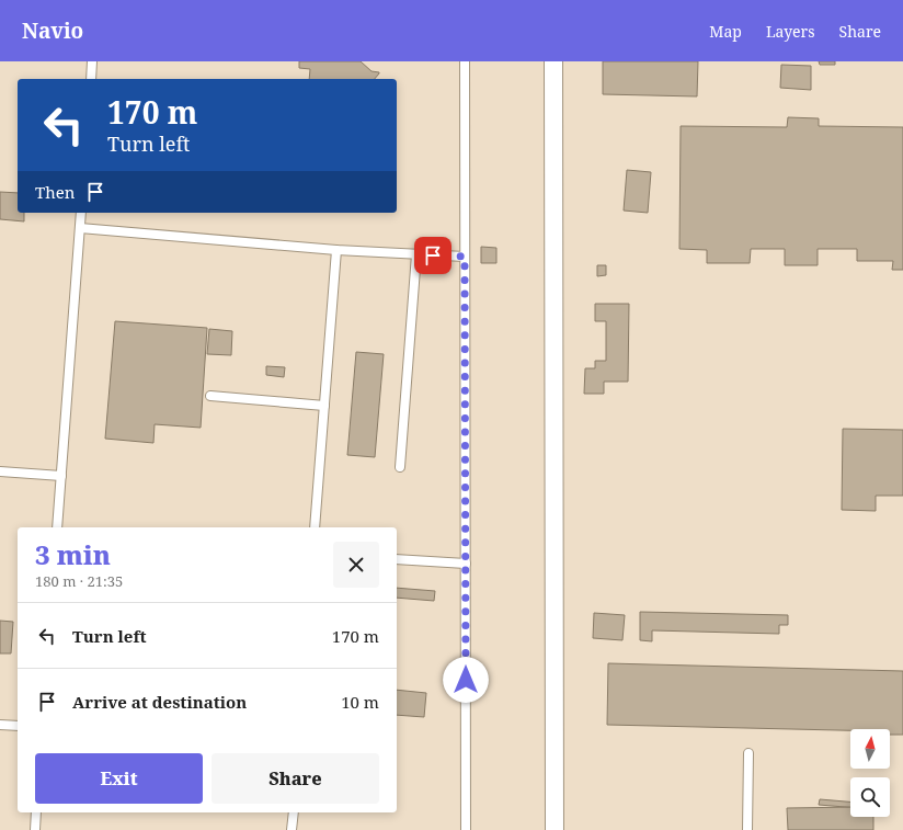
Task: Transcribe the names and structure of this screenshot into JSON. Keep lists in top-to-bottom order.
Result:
{
  "north": "top",
  "page": {
    "header": "Navio",
    "nav": ["Map", "Layers", "Share"],
    "turn": ["170 m", "Turn left"],
    "then": "Then",
    "heading": ["3 min", "180 m · 21:35"],
    "list": [
      {
        "name": "Turn left",
        "value": "170 m"
      },
      {
        "name": "Arrive at destination",
        "value": "10 m"
      }
    ],
    "buttons": ["Exit", "Share"]
  }
}
